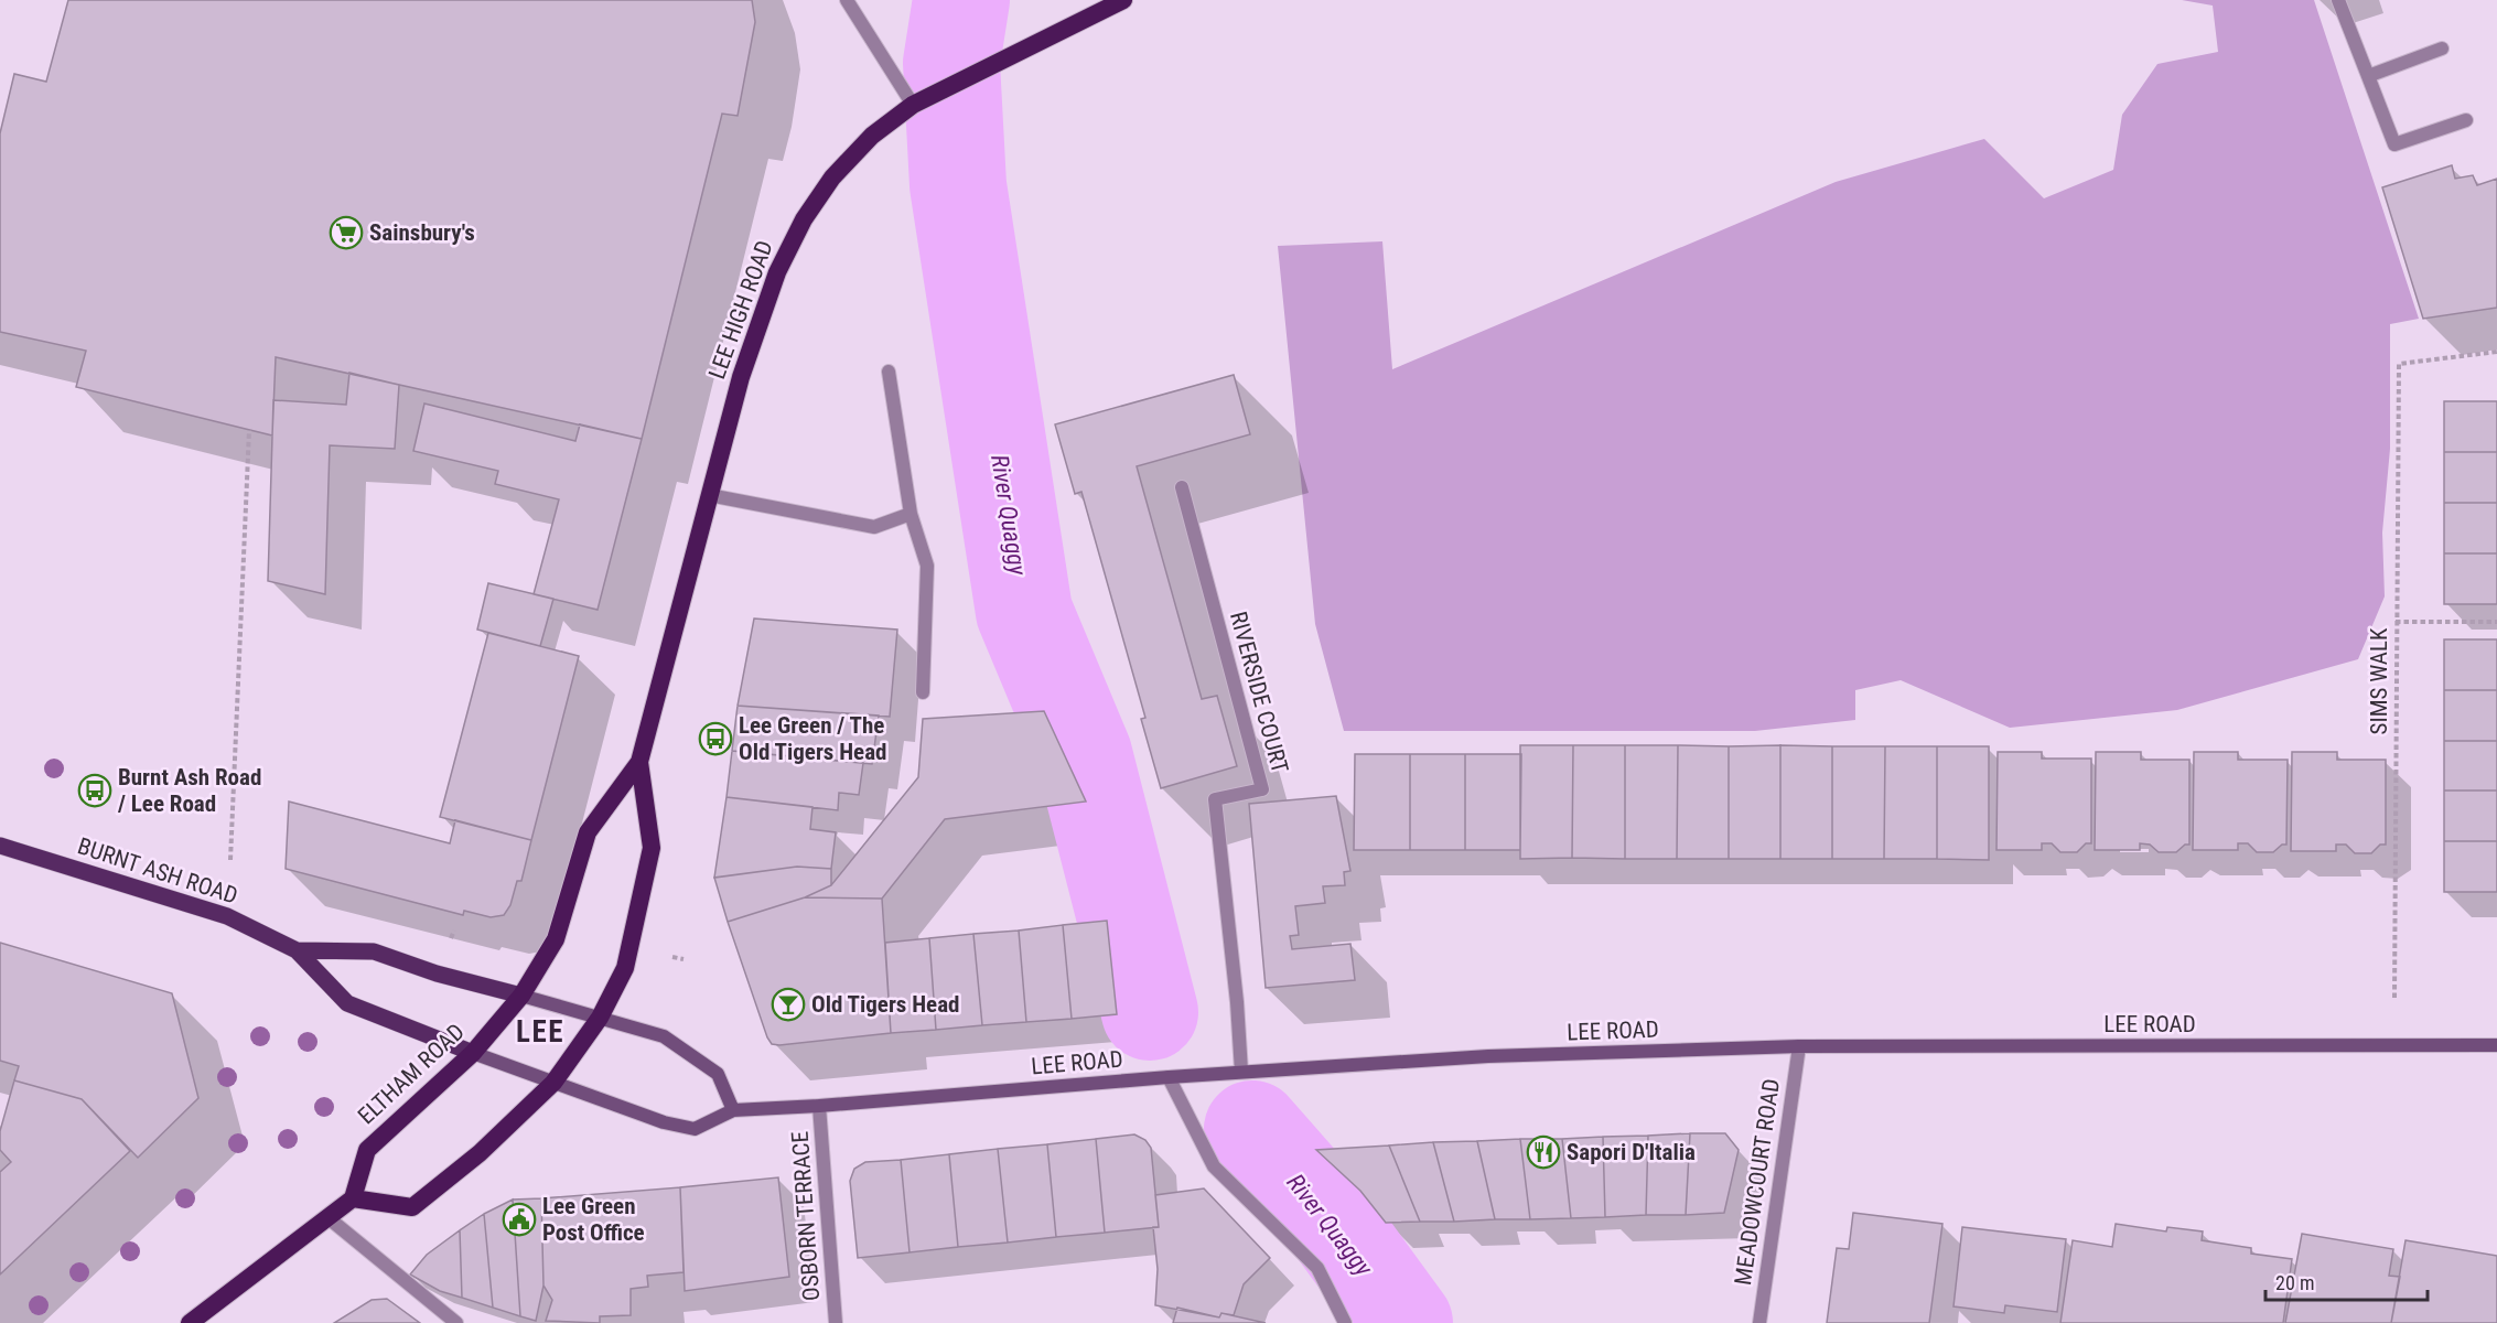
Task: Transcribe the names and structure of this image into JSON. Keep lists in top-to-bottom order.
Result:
{
  "streets": {
    "highway": ["LEE HIGH ROAD", "ELTHAM ROAD"],
    "main road": ["BURNT ASH ROAD", "LEE ROAD"],
    "street": ["RIVERSIDE COURT", "MEADOWCOURT ROAD", "OSBORN TERRACE"],
    "path": ["SIMS WALK"]
  },
  "crossings": [
    ["LEE HIGH ROAD", "BURNT ASH ROAD"],
    ["LEE HIGH ROAD", "LEE ROAD"],
    ["LEE HIGH ROAD", "ELTHAM ROAD"],
    ["RIVERSIDE COURT", "LEE ROAD"],
    ["BURNT ASH ROAD", "LEE ROAD"],
    ["BURNT ASH ROAD", "ELTHAM ROAD"],
    ["LEE ROAD", "ELTHAM ROAD"],
    ["LEE ROAD", "MEADOWCOURT ROAD"],
    ["LEE ROAD", "OSBORN TERRACE"]
  ],
  "districts": ["LEE"],
  "water": ["River Quaggy"],
  "places": {
    "supermarket": ["Sainsbury's"],
    "bus stop": ["Lee Green / The Old Tigers Head", "Burnt Ash Road / Lee Road"],
    "bar": ["Old Tigers Head"],
    "restaurant": ["Sapori D'Italia"],
    "public building": ["Lee Green Post Office"]
  },
  "scale_bar": "20 m"
}
